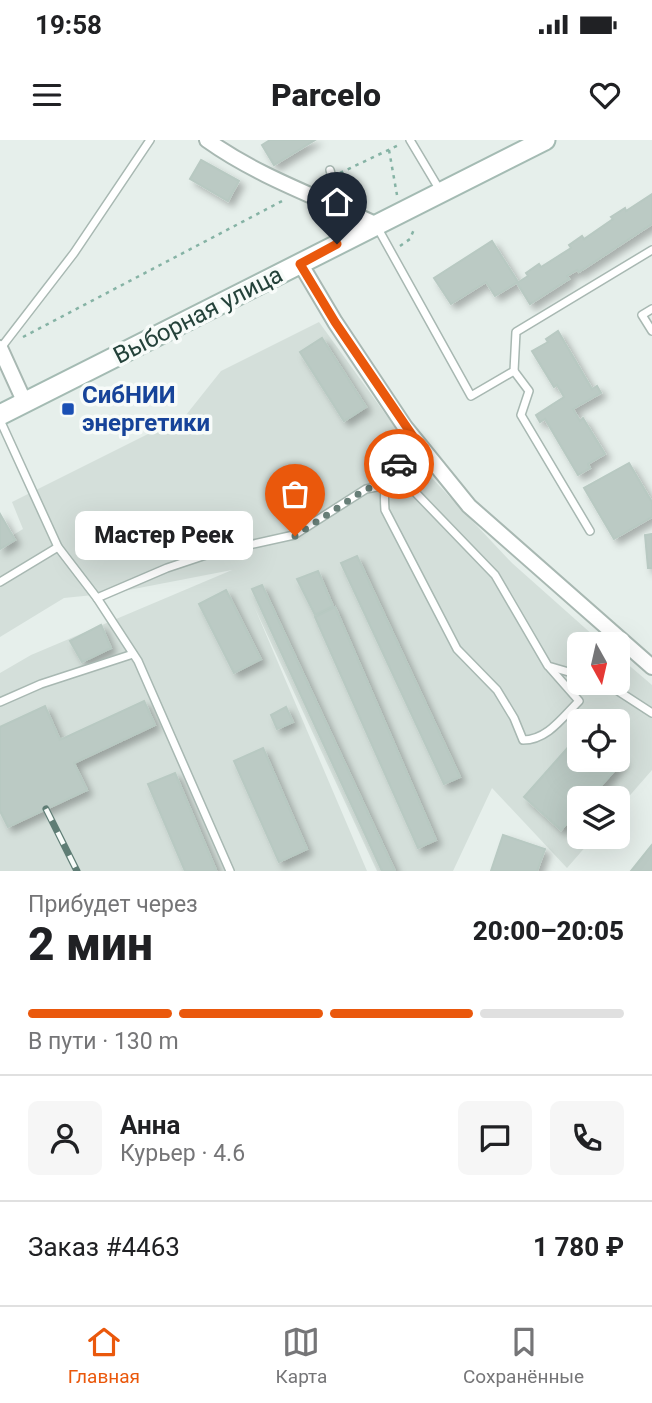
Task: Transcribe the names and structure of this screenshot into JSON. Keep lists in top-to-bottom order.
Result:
{
  "streets": {
    "main road": ["Выборная улица"]
  },
  "places": {
    "transit": ["СибНИИ энергетики"],
    "other": ["Мастер Реек"]
  },
  "north": "bottom",
  "page": {
    "status": "19:58",
    "header": "Parcelo",
    "bubble": "Мастер Реек",
    "heading": ["2 мин", "Прибудет через", "20:00–20:05"],
    "panel": [
      "Анна",
      "Курьер · 4.6",
      "Заказ #4463",
      "1 780 ₽"
    ],
    "bar": "В пути · 130 m",
    "tabs": ["Главная", "Карта", "Сохранённые"]
  }
}
